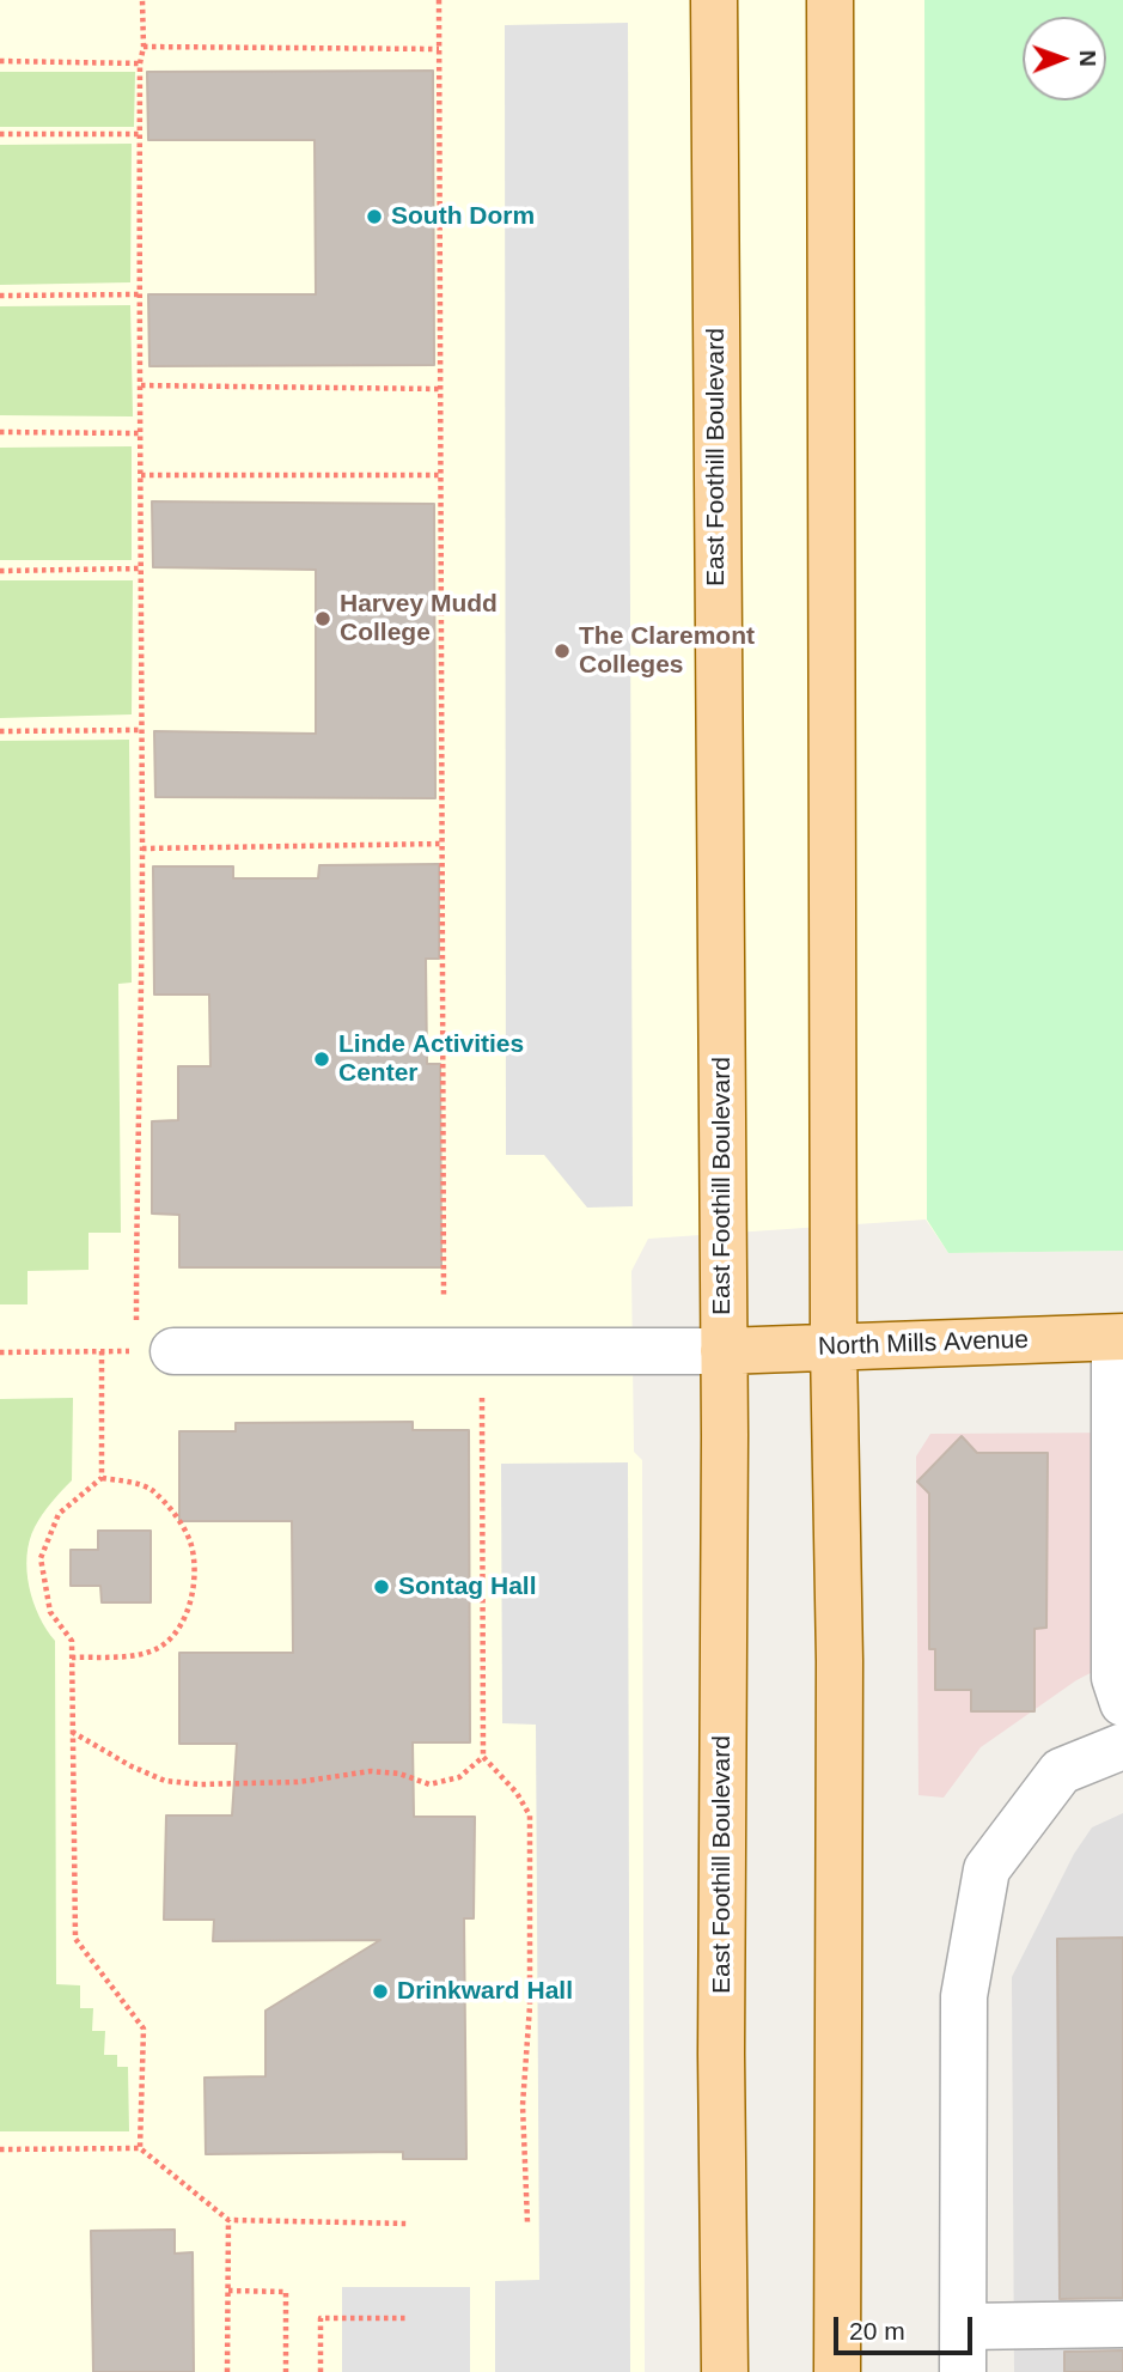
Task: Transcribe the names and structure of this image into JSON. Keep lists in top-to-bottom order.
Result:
{
  "streets": {
    "main road": ["East Foothill Boulevard", "North Mills Avenue"]
  },
  "crossings": [
    ["East Foothill Boulevard", "North Mills Avenue"]
  ],
  "places": [
    "South Dorm",
    "Harvey Mudd College",
    "The Claremont Colleges",
    "Linde Activities Center",
    "Sontag Hall",
    "Drinkward Hall"
  ],
  "scale_bar": "20 m",
  "north": "right"
}
